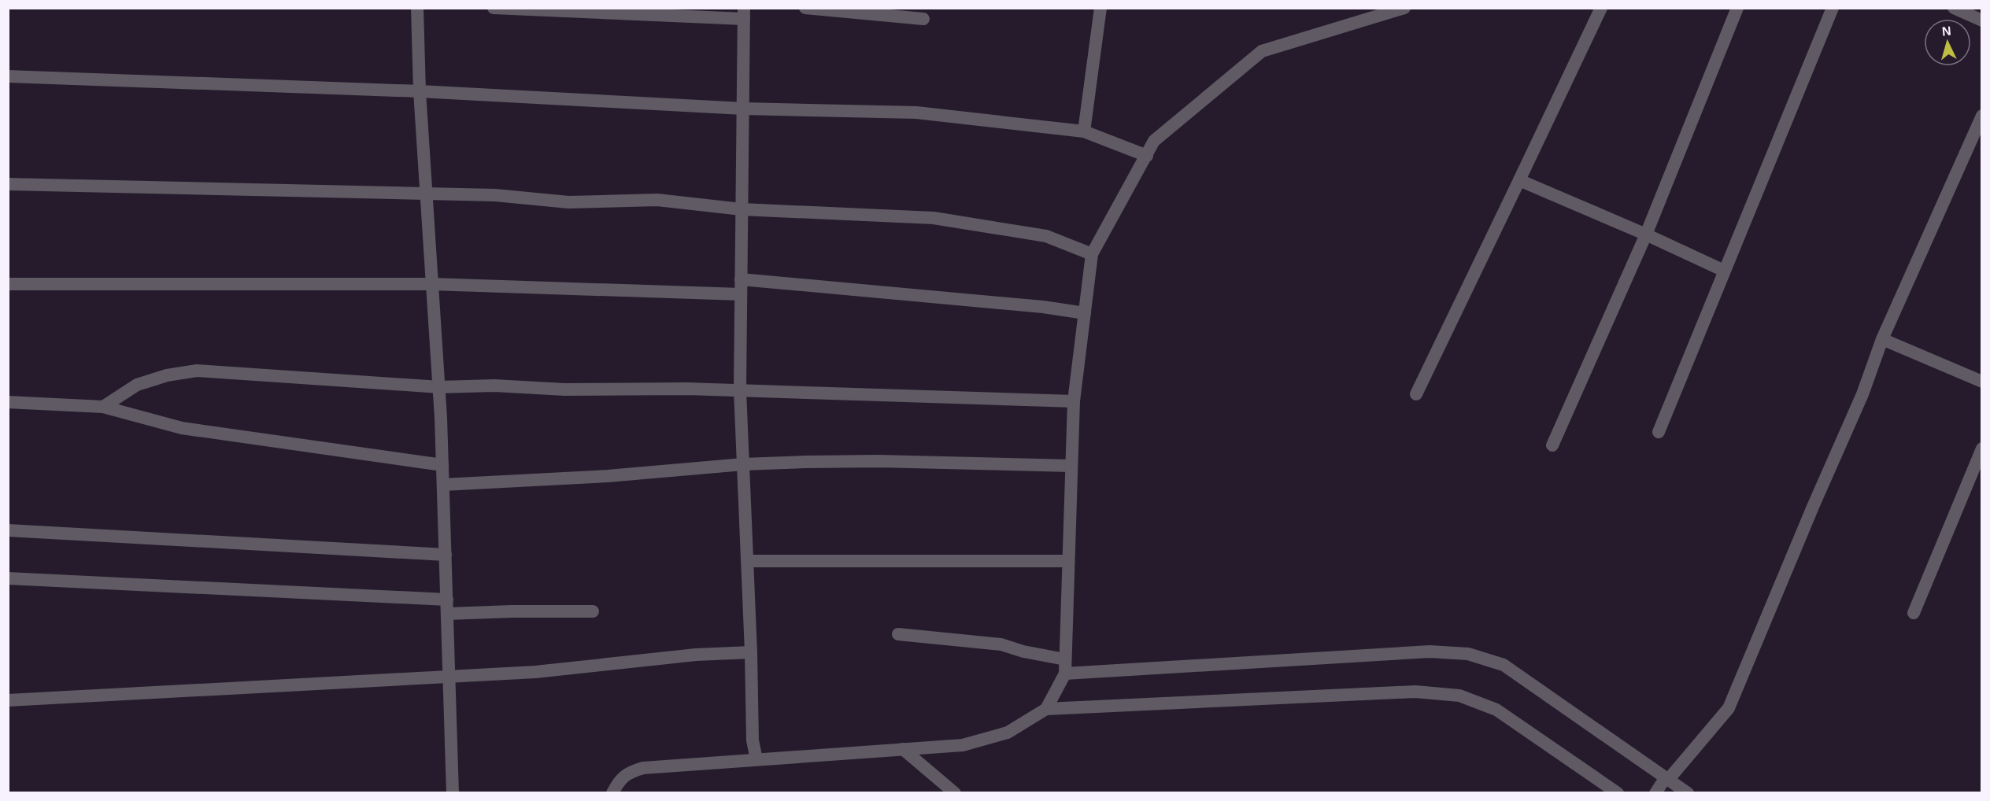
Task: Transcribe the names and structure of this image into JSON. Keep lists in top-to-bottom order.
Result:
{
  "north": "top"
}
